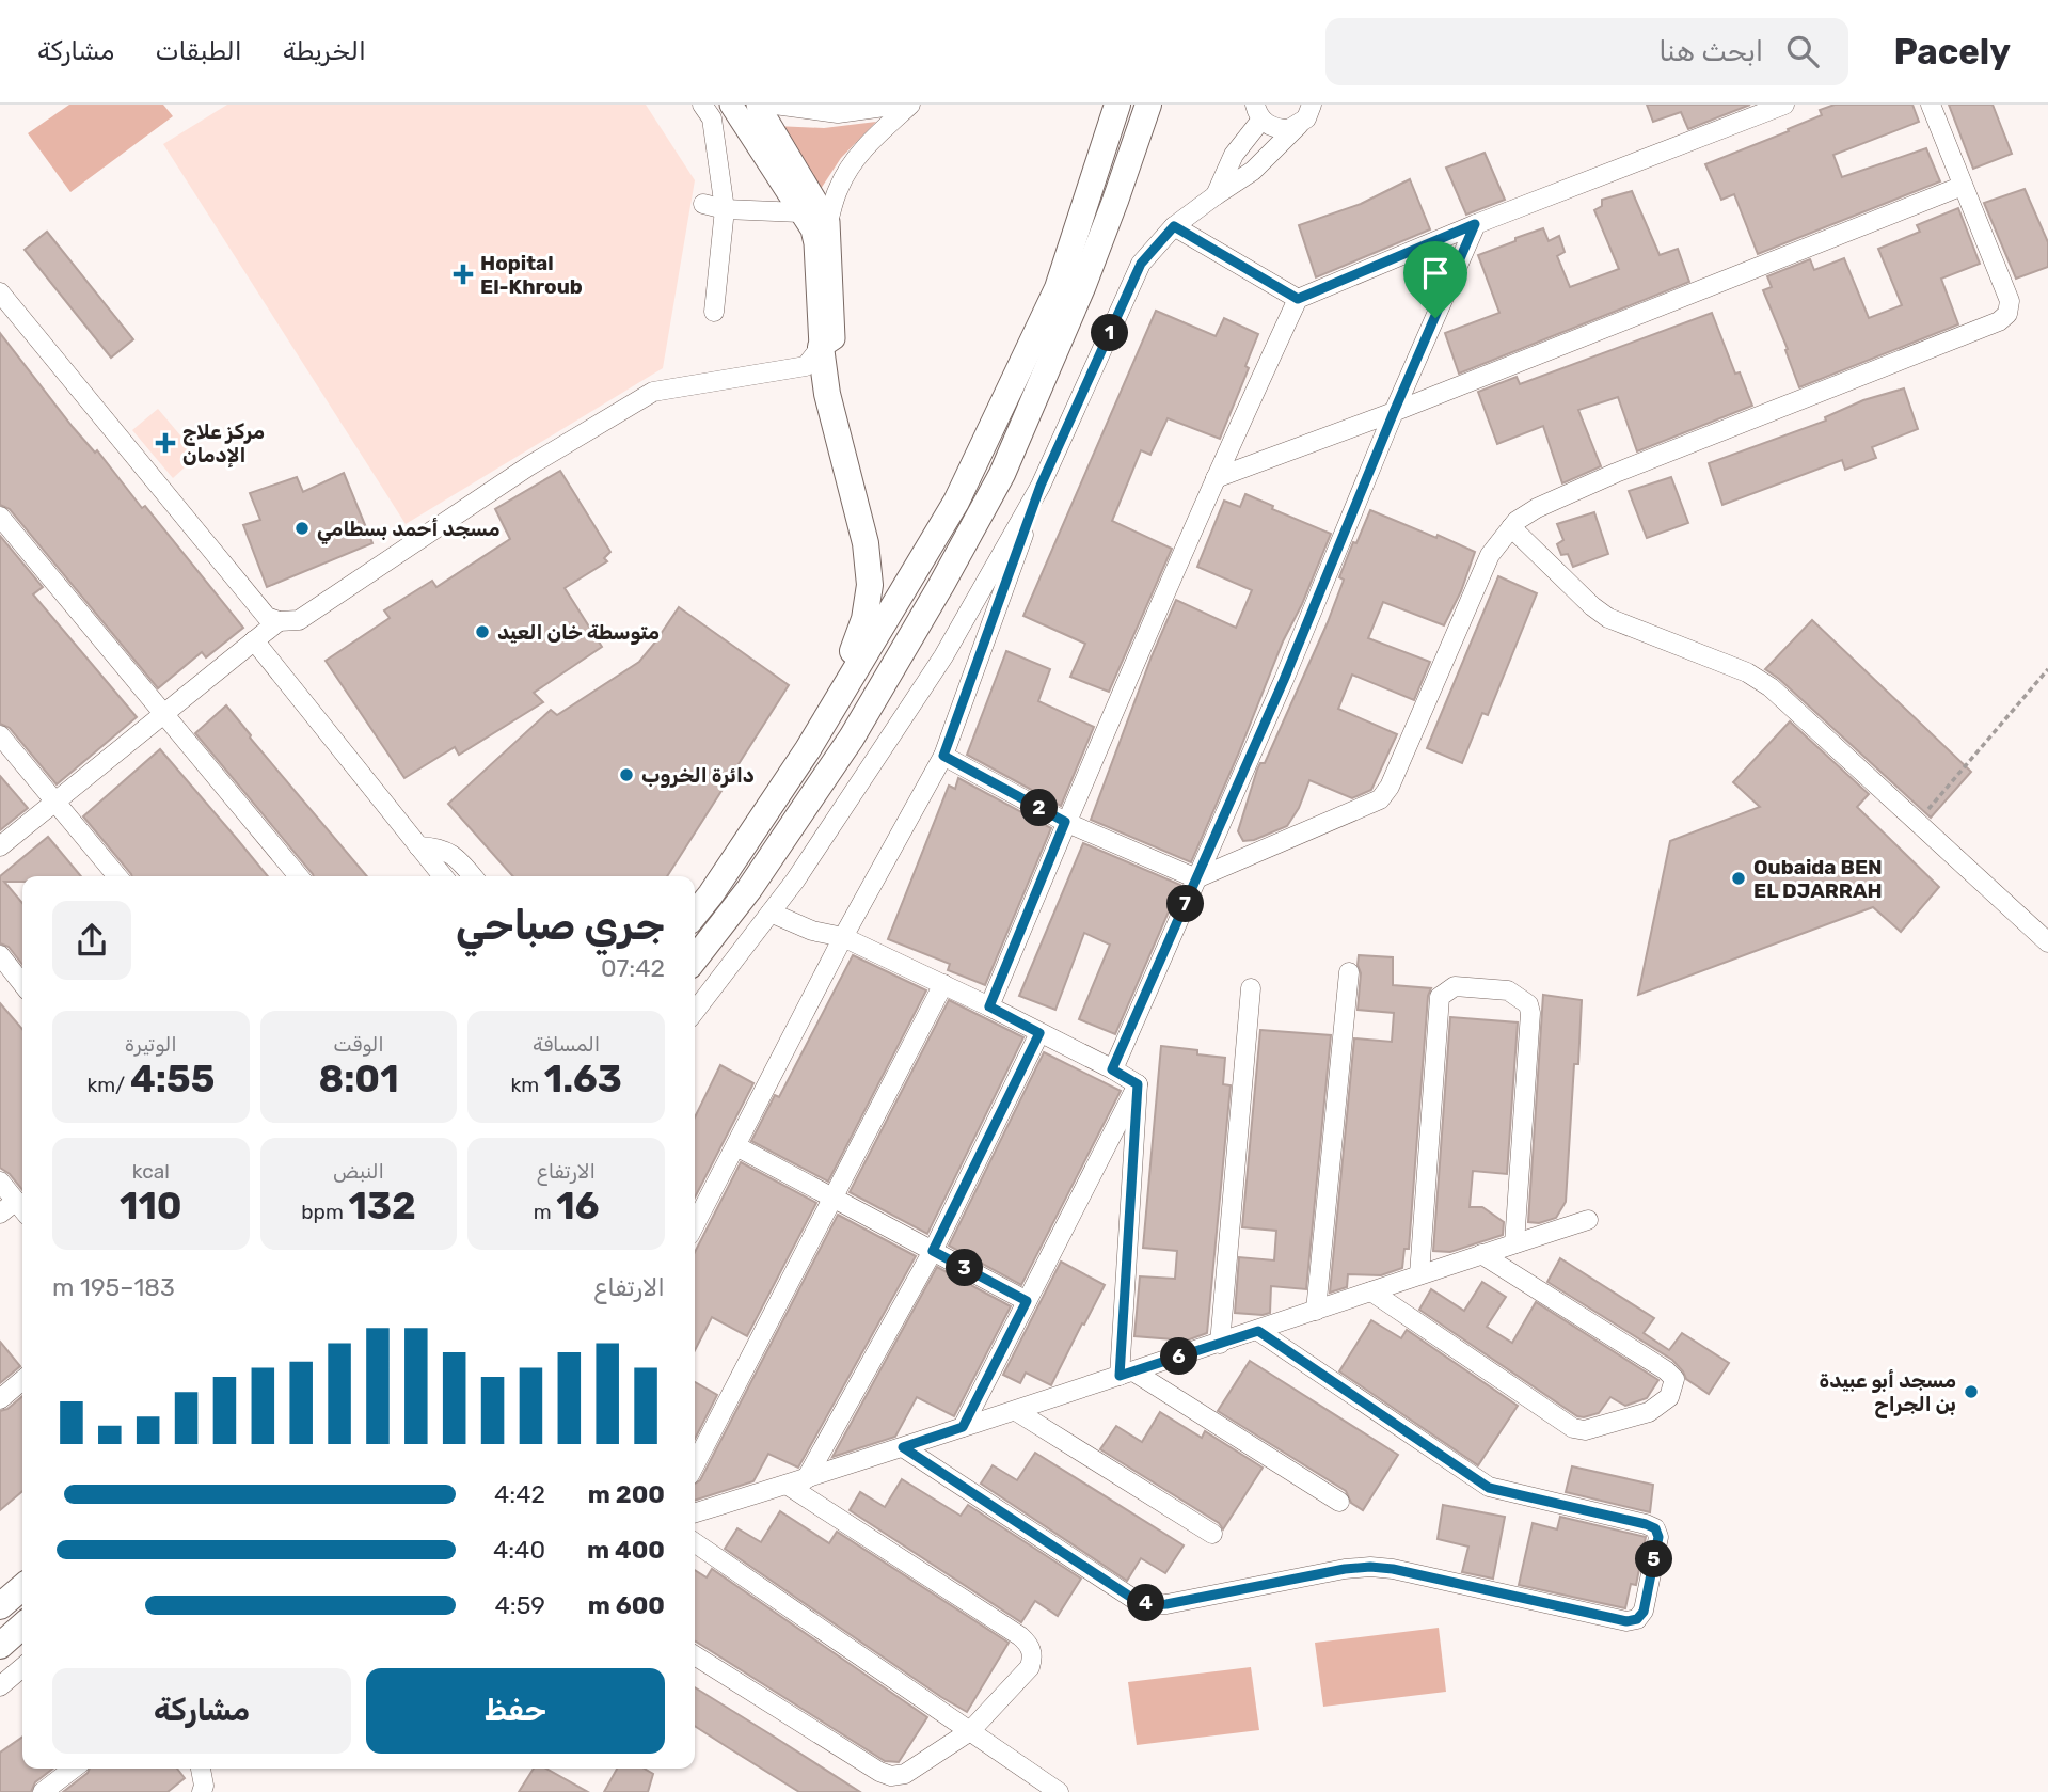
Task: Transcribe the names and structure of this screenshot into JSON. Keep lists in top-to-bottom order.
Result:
{
  "places": {
    "health": ["Hopital El-Khroub", "مركز علاج الإدمان"],
    "other": [
      "مسجد أحمد بسطامي",
      "متوسطة خان العيد",
      "دائرة الخروب",
      "Oubaida BEN EL DJARRAH",
      "مسجد أبو عبيدة بن الجراح"
    ]
  },
  "page": {
    "header": "Pacely",
    "search": "ابحث هنا",
    "nav": ["الخريطة", "الطبقات", "مشاركة"],
    "pins": [
      "1",
      "2",
      "7",
      "3",
      "6",
      "5",
      "4"
    ],
    "heading": ["جري صباحي", "07:42"],
    "stats": [
      ["المسافة", "1.63 km"],
      ["الوقت", "8:01"],
      ["الوتيرة", "4:55 /km"],
      ["الارتفاع", "16 m"],
      ["النبض", "132 bpm"],
      ["kcal", "110"]
    ],
    "chart": ["الارتفاع", "183–195 m"],
    "list": [
      {
        "name": "200 m",
        "note": "4:42"
      },
      {
        "name": "400 m",
        "note": "4:40"
      },
      {
        "name": "600 m",
        "note": "4:59"
      }
    ],
    "buttons": ["حفظ", "مشاركة"]
  }
}
